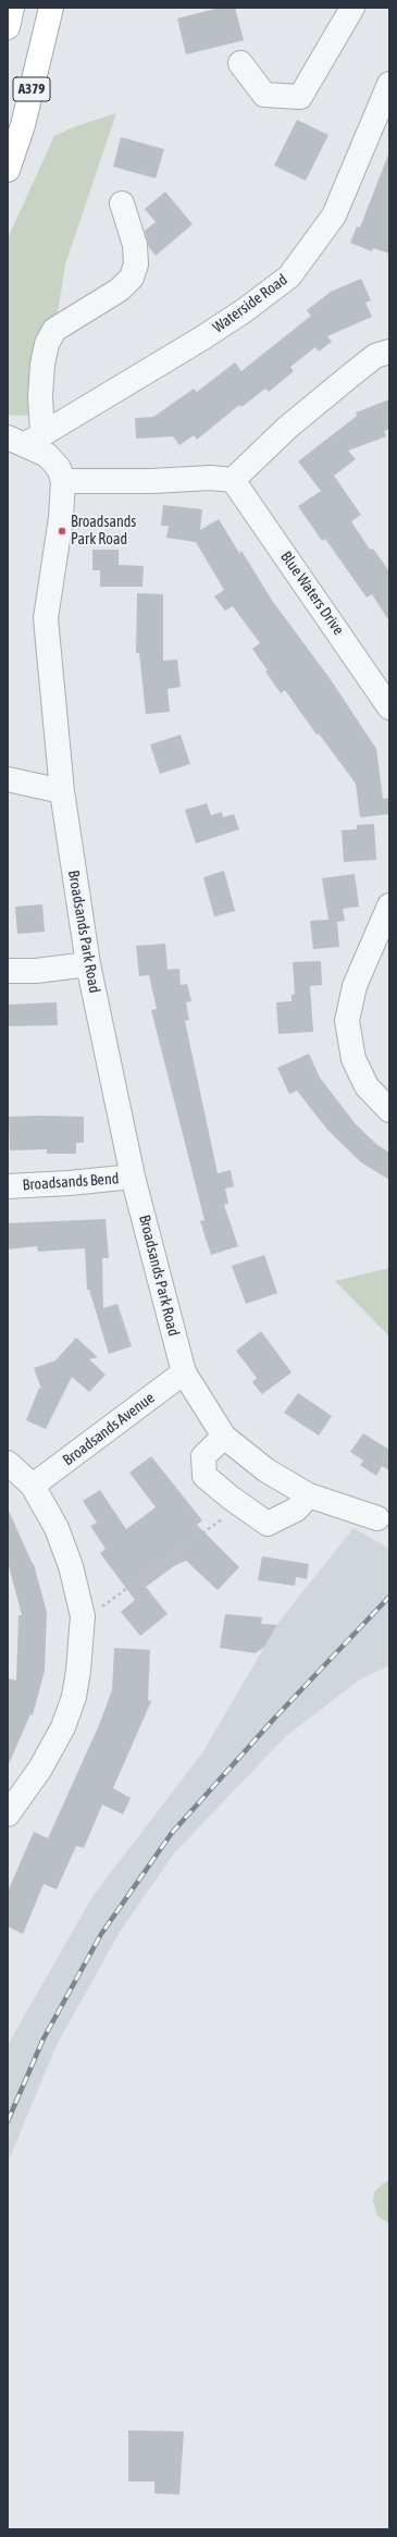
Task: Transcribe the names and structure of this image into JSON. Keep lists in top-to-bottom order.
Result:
{
  "streets": {
    "main road": ["A379"],
    "street": [
      "Waterside Road",
      "Blue Waters Drive",
      "Broadsands Park Road",
      "Broadsands Bend",
      "Broadsands Avenue"
    ]
  },
  "crossings": [
    ["Broadsands Park Road", "Broadsands Bend"],
    ["Broadsands Park Road", "Broadsands Avenue"]
  ],
  "places": ["Broadsands Park Road"]
}
